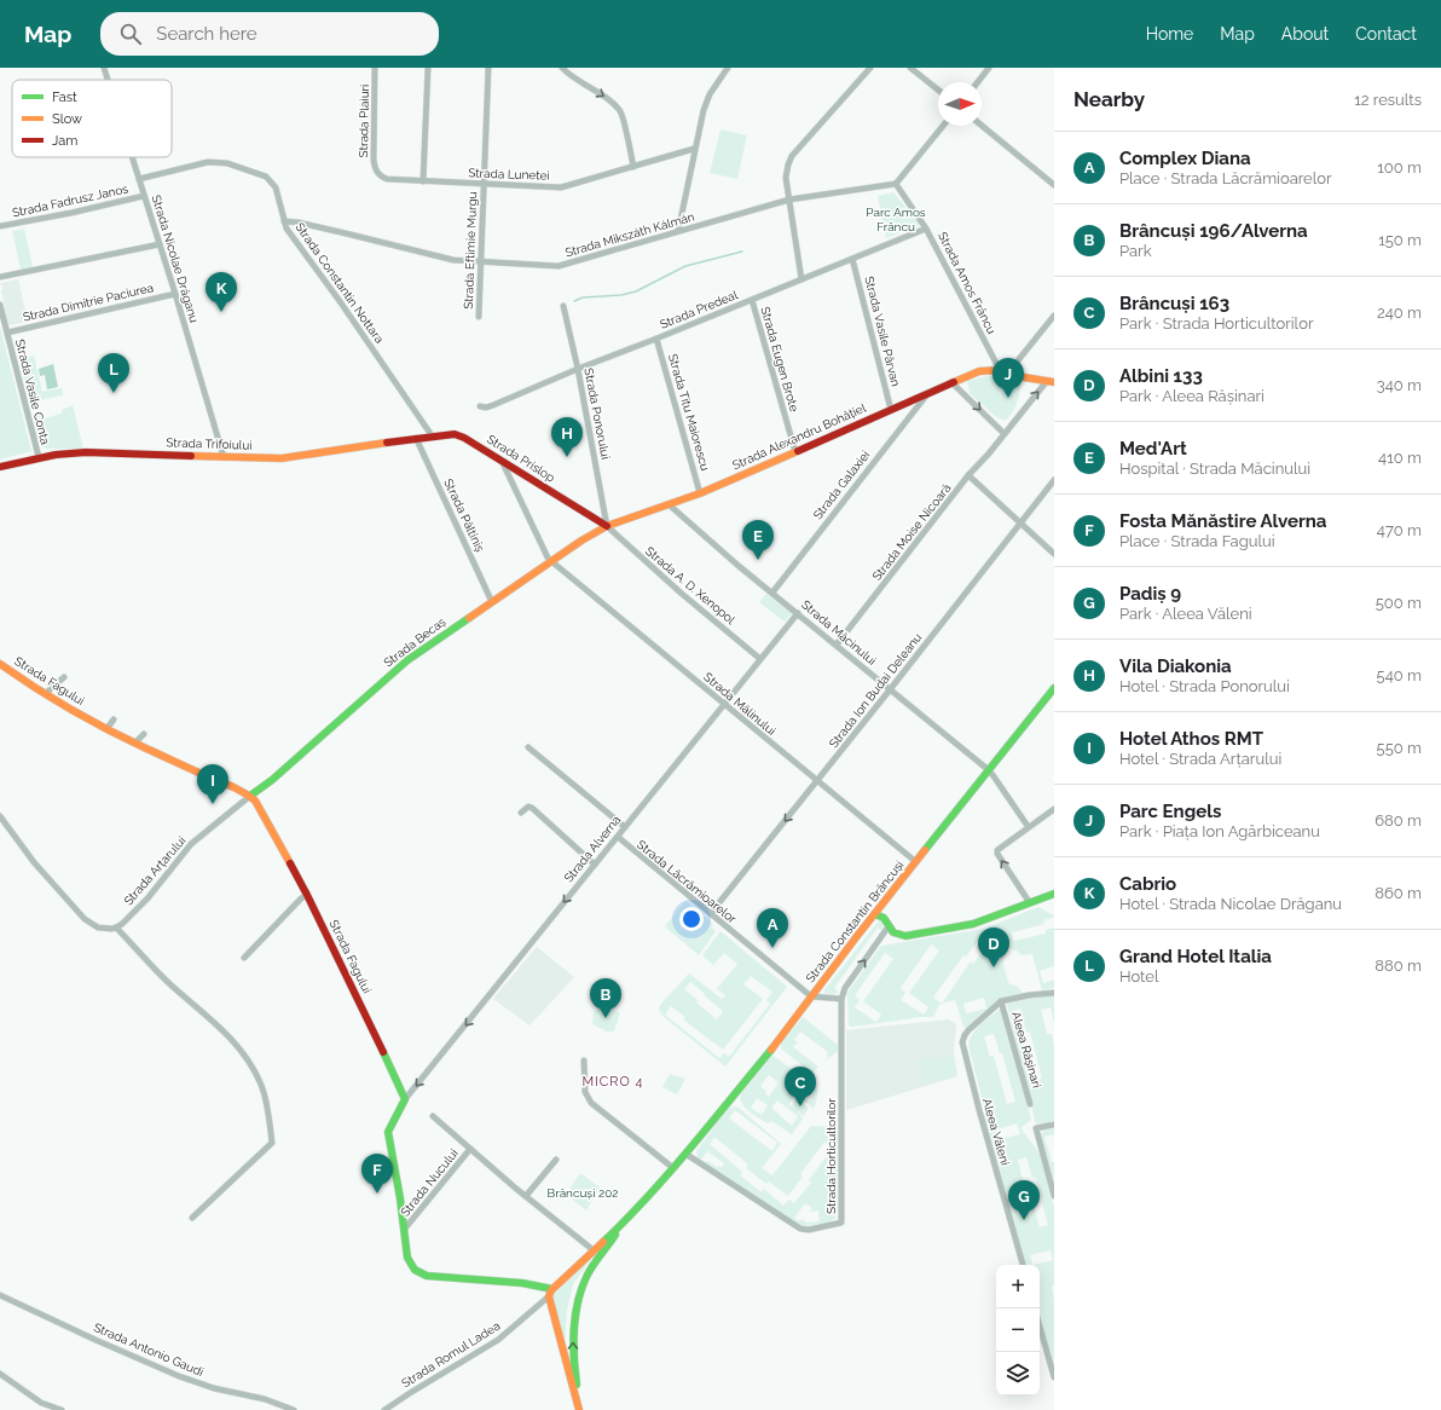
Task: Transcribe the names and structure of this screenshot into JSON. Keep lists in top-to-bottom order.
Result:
{
  "streets": {
    "main road": [
      "Strada Alexandru Bohățiel",
      "Strada Trifoiului",
      "Strada Prislop",
      "Strada Becaș",
      "Strada Fagului",
      "Strada Constantin Brâncuși"
    ],
    "street": [
      "Strada Plaiuri",
      "Strada Lunetei",
      "Strada Fadrusz Janos",
      "Strada Mikszáth Kálmán",
      "Strada Eftimie Murgu",
      "Strada Nicolae Drăganu",
      "Strada Constantin Nottara",
      "Strada Amos Frâncu",
      "Strada Dimitrie Paciurea",
      "Strada Predeal",
      "Strada Vasile Pârvan",
      "Strada Eugen Brote",
      "Strada Vasile Conta",
      "Strada Titu Maiorescu",
      "Strada Ponorului",
      "Strada Galaxiei",
      "Strada Păltiniș",
      "Strada Moise Nicoară",
      "Strada A. D. Xenopol",
      "Strada Măcinului",
      "Strada Ion Budai Deleanu",
      "Strada Mălinului",
      "Strada Alverna",
      "Strada Arțarului",
      "Strada Lăcrămioarelor",
      "Aleea Rășinari",
      "Aleea Văleni",
      "Strada Horticultorilor",
      "Strada Nucului",
      "Strada Antonio Gaudi",
      "Strada Romul Ladea"
    ]
  },
  "crossings": [
    ["Strada Plaiuri", "Strada Lunetei"],
    ["Strada Lunetei", "Strada Eftimie Murgu"],
    ["Strada Fadrusz Janos", "Strada Nicolae Drăganu"],
    ["Strada Mikszáth Kálmán", "Strada Eftimie Murgu"],
    ["Strada Mikszáth Kálmán", "Strada Constantin Nottara"],
    ["Strada Mikszáth Kálmán", "Strada Amos Frâncu"],
    ["Strada Nicolae Drăganu", "Strada Constantin Nottara"],
    ["Strada Nicolae Drăganu", "Strada Dimitrie Paciurea"],
    ["Strada Nicolae Drăganu", "Strada Trifoiului"],
    ["Strada Constantin Nottara", "Strada Prislop"],
    ["Strada Amos Frâncu", "Strada Predeal"],
    ["Strada Amos Frâncu", "Strada Alexandru Bohățiel"],
    ["Strada Dimitrie Paciurea", "Strada Vasile Conta"],
    ["Strada Predeal", "Strada Vasile Pârvan"],
    ["Strada Predeal", "Strada Eugen Brote"],
    ["Strada Predeal", "Strada Titu Maiorescu"],
    ["Strada Predeal", "Strada Ponorului"],
    ["Strada Vasile Pârvan", "Strada Alexandru Bohățiel"],
    ["Strada Eugen Brote", "Strada Alexandru Bohățiel"],
    ["Strada Vasile Conta", "Strada Trifoiului"],
    ["Strada Titu Maiorescu", "Strada Alexandru Bohățiel"],
    ["Strada Ponorului", "Strada Alexandru Bohățiel"],
    ["Strada Ponorului", "Strada Prislop"],
    ["Strada Ponorului", "Strada A. D. Xenopol"],
    ["Strada Ponorului", "Strada Becaș"],
    ["Strada Alexandru Bohățiel", "Strada Prislop"],
    ["Strada Alexandru Bohățiel", "Strada Galaxiei"],
    ["Strada Alexandru Bohățiel", "Strada A. D. Xenopol"],
    ["Strada Alexandru Bohățiel", "Strada Măcinului"],
    ["Strada Alexandru Bohățiel", "Strada Becaș"],
    ["Strada Trifoiului", "Strada Prislop"],
    ["Strada Trifoiului", "Strada Păltiniș"],
    ["Strada Prislop", "Strada Păltiniș"],
    ["Strada Prislop", "Strada A. D. Xenopol"],
    ["Strada Prislop", "Strada Becaș"],
    ["Strada Prislop", "Strada Mălinului"],
    ["Strada Galaxiei", "Strada Măcinului"],
    ["Strada Păltiniș", "Strada Becaș"],
    ["Strada Moise Nicoară", "Strada Măcinului"],
    ["Strada A. D. Xenopol", "Strada Becaș"],
    ["Strada A. D. Xenopol", "Strada Alverna"],
    ["Strada Măcinului", "Strada Ion Budai Deleanu"],
    ["Strada Măcinului", "Strada Alverna"],
    ["Strada Măcinului", "Strada Constantin Brâncuși"],
    ["Strada Becaș", "Strada Fagului"],
    ["Strada Becaș", "Strada Mălinului"],
    ["Strada Becaș", "Strada Arțarului"],
    ["Strada Fagului", "Strada Alverna"],
    ["Strada Fagului", "Strada Arțarului"],
    ["Strada Ion Budai Deleanu", "Strada Mălinului"],
    ["Strada Ion Budai Deleanu", "Strada Lăcrămioarelor"],
    ["Strada Mălinului", "Strada Alverna"],
    ["Strada Mălinului", "Strada Constantin Brâncuși"],
    ["Strada Alverna", "Strada Lăcrămioarelor"],
    ["Strada Lăcrămioarelor", "Strada Constantin Brâncuși"],
    ["Strada Constantin Brâncuși", "Strada Horticultorilor"],
    ["Aleea Rășinari", "Aleea Văleni"]
  ],
  "one_way": ["Strada Alverna"],
  "districts": ["MICRO 4"],
  "parks": ["Parc Amos Frâncu", "Brâncuși 202"],
  "legend": ["Fast", "Slow", "Jam"],
  "north": "right",
  "page": {
    "header": "Map",
    "search": "Search here",
    "nav": [
      "Home",
      "Map",
      "About",
      "Contact"
    ],
    "heading": ["Nearby", "12 results"],
    "list": [
      {
        "mark": "A",
        "name": "Complex Diana",
        "note": "Place · Strada Lăcrămioarelor",
        "value": "100 m"
      },
      {
        "mark": "B",
        "name": "Brâncuși 196/Alverna",
        "note": "Park",
        "value": "150 m"
      },
      {
        "mark": "C",
        "name": "Brâncuși 163",
        "note": "Park · Strada Horticultorilor",
        "value": "240 m"
      },
      {
        "mark": "D",
        "name": "Albini 133",
        "note": "Park · Aleea Rășinari",
        "value": "340 m"
      },
      {
        "mark": "E",
        "name": "Med'Art",
        "note": "Hospital · Strada Măcinului",
        "value": "410 m"
      },
      {
        "mark": "F",
        "name": "Fosta Mănăstire Alverna",
        "note": "Place · Strada Fagului",
        "value": "470 m"
      },
      {
        "mark": "G",
        "name": "Padiș 9",
        "note": "Park · Aleea Văleni",
        "value": "500 m"
      },
      {
        "mark": "H",
        "name": "Vila Diakonia",
        "note": "Hotel · Strada Ponorului",
        "value": "540 m"
      },
      {
        "mark": "I",
        "name": "Hotel Athos RMT",
        "note": "Hotel · Strada Arțarului",
        "value": "550 m"
      },
      {
        "mark": "J",
        "name": "Parc Engels",
        "note": "Park · Piața Ion Agârbiceanu",
        "value": "680 m"
      },
      {
        "mark": "K",
        "name": "Cabrio",
        "note": "Hotel · Strada Nicolae Drăganu",
        "value": "860 m"
      },
      {
        "mark": "L",
        "name": "Grand Hotel Italia",
        "note": "Hotel",
        "value": "880 m"
      }
    ],
    "pins": [
      "K",
      "L",
      "J",
      "H",
      "E",
      "I",
      "A",
      "D",
      "B",
      "C",
      "F",
      "G"
    ],
    "map_buttons": ["+", "−"]
  }
}
